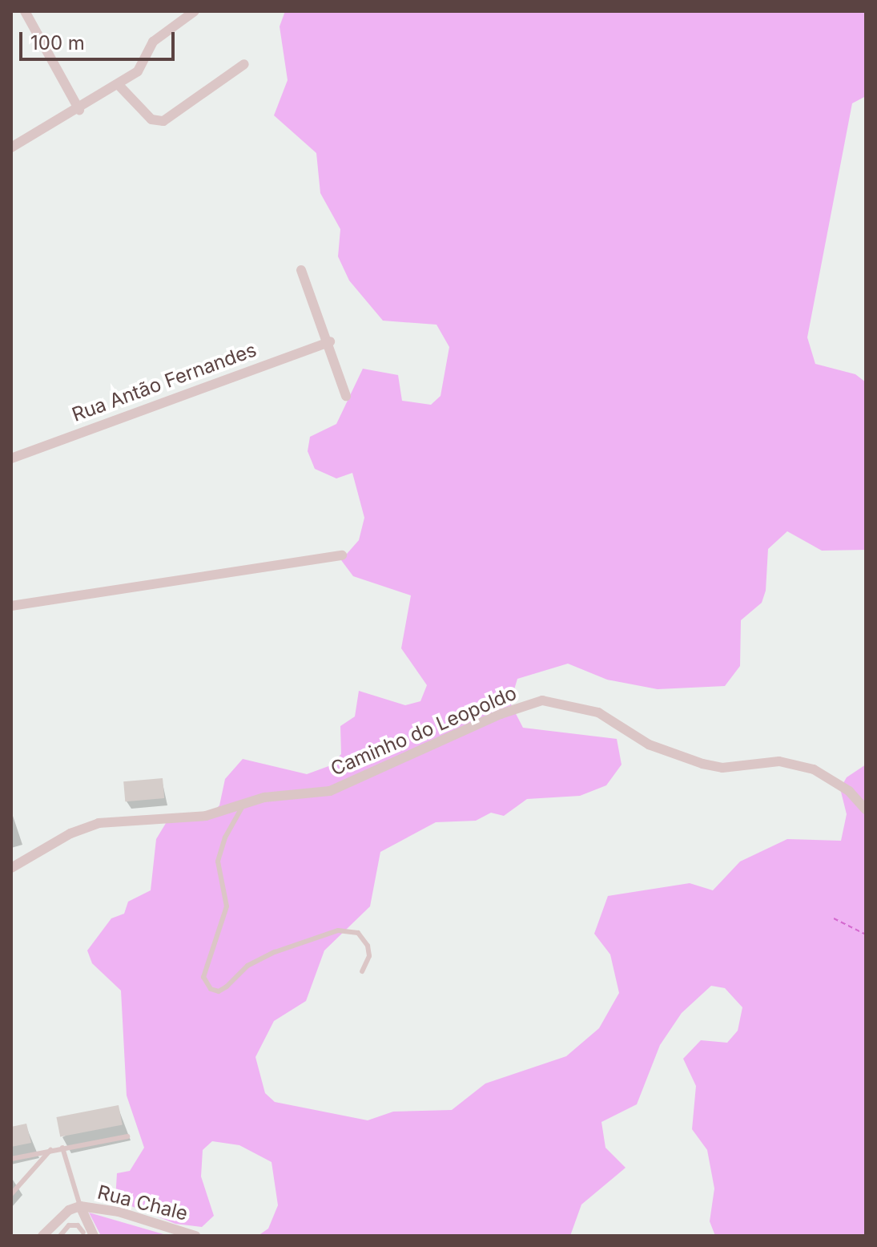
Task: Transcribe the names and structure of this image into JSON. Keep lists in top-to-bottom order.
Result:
{
  "streets": {
    "street": ["Rua Antão Fernandes", "Caminho do Leopoldo", "Rua Chale"]
  },
  "scale_bar": "100 m"
}
